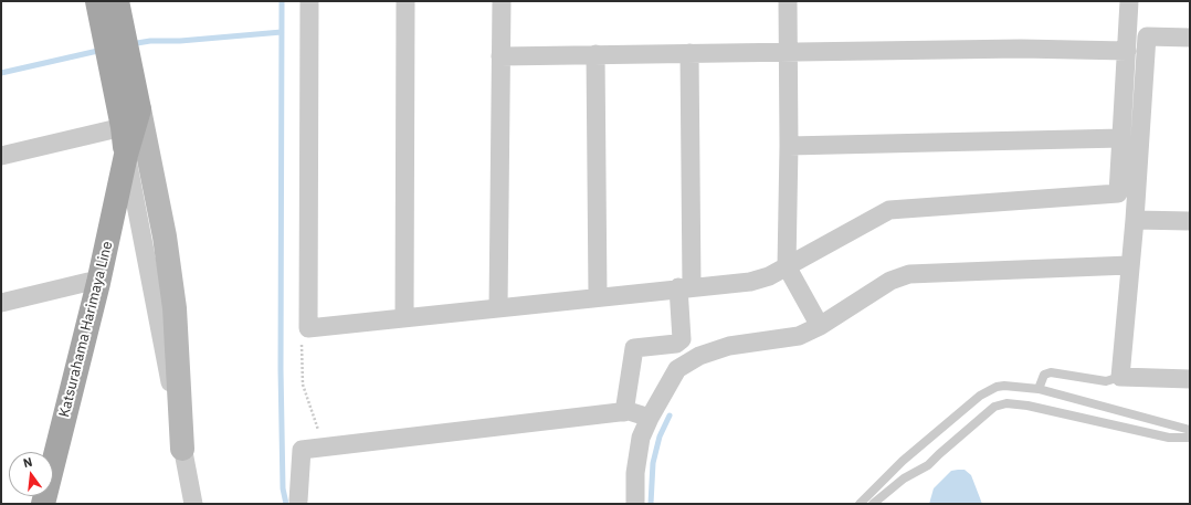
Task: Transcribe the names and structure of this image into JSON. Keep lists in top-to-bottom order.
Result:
{
  "streets": {
    "main road": ["Katsurahama Harimaya Line"]
  },
  "north": "top"
}
